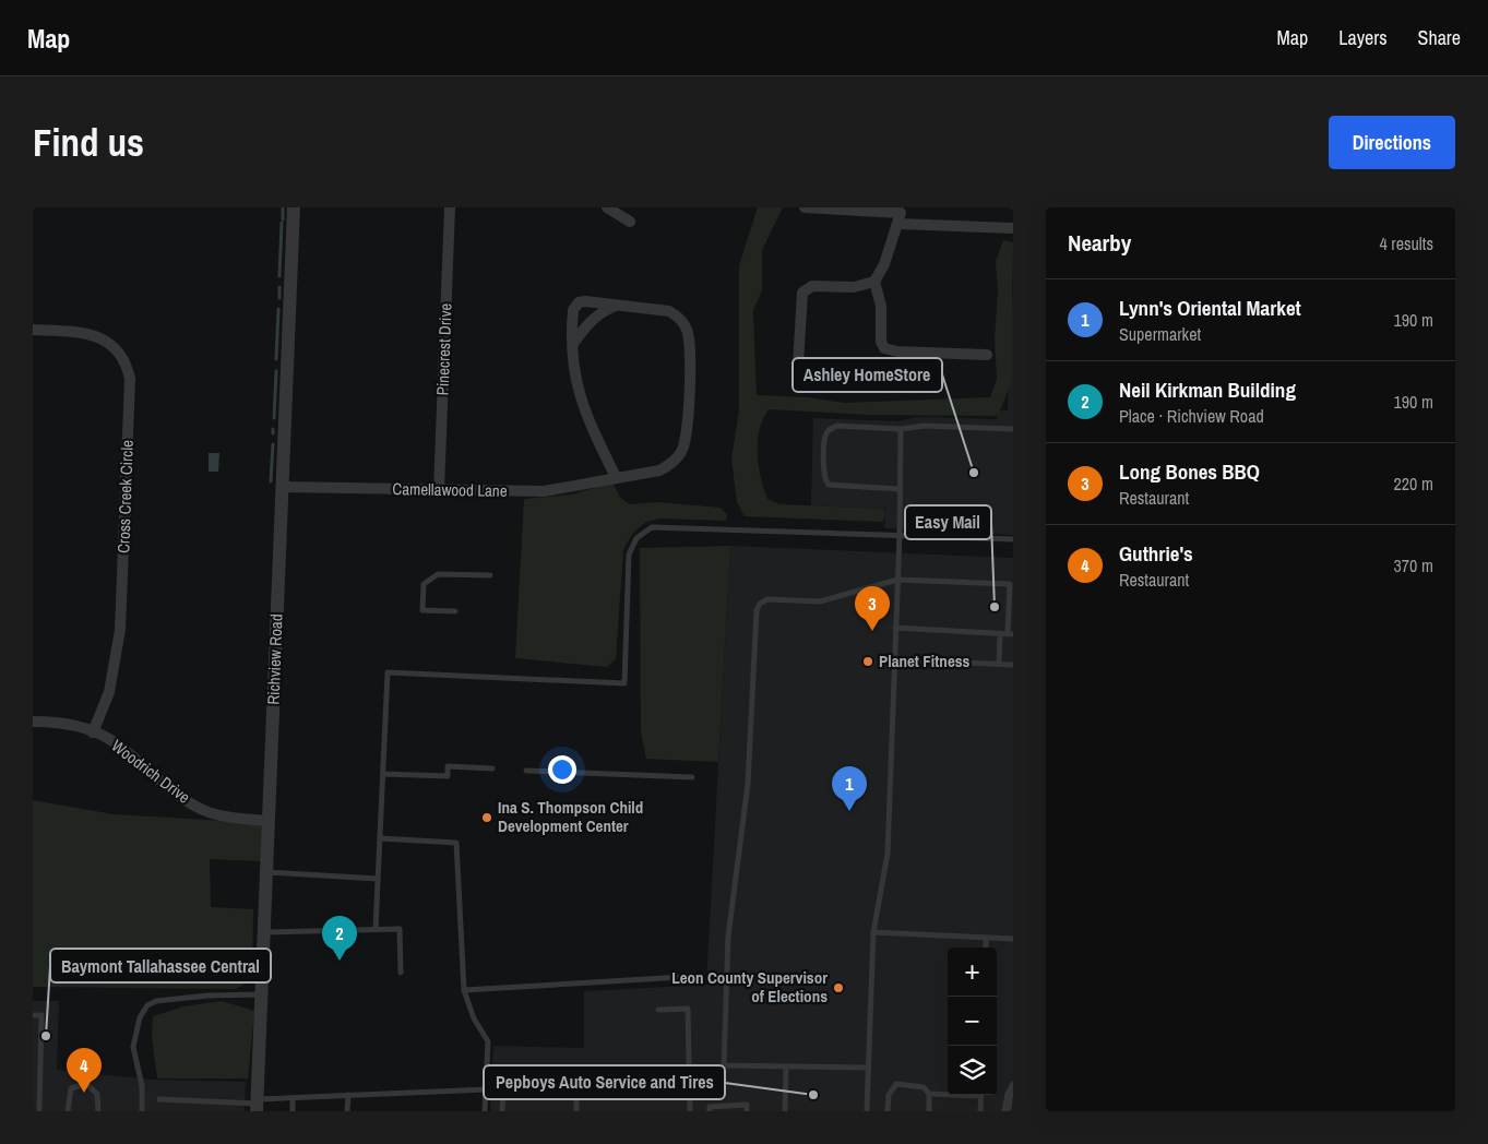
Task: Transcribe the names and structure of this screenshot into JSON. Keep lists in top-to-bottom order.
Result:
{
  "streets": {
    "street": [
      "Pinecrest Drive",
      "Camellawood Lane",
      "Cross Creek Circle",
      "Richview Road",
      "Woodrich Drive"
    ]
  },
  "crossings": [
    ["Pinecrest Drive", "Camellawood Lane"],
    ["Camellawood Lane", "Richview Road"],
    ["Cross Creek Circle", "Woodrich Drive"],
    ["Richview Road", "Woodrich Drive"]
  ],
  "places": [
    "Ashley HomeStore",
    "Easy Mail",
    "Planet Fitness",
    "Ina S. Thompson Child Development Center",
    "Leon County Supervisor of Elections",
    "Baymont Tallahassee Central",
    "Pepboys Auto Service and Tires"
  ],
  "page": {
    "header": "Map",
    "nav": ["Map", "Layers", "Share"],
    "buttons": "Directions",
    "title": "Find us",
    "heading": ["Nearby", "4 results"],
    "list": [
      {
        "mark": "1",
        "name": "Lynn's Oriental Market",
        "note": "Supermarket",
        "value": "190 m"
      },
      {
        "mark": "2",
        "name": "Neil Kirkman Building",
        "note": "Place · Richview Road",
        "value": "190 m"
      },
      {
        "mark": "3",
        "name": "Long Bones BBQ",
        "note": "Restaurant",
        "value": "220 m"
      },
      {
        "mark": "4",
        "name": "Guthrie's",
        "note": "Restaurant",
        "value": "370 m"
      }
    ],
    "pins": [
      "3",
      "1",
      "2",
      "4"
    ],
    "map_buttons": ["+", "−"]
  }
}
